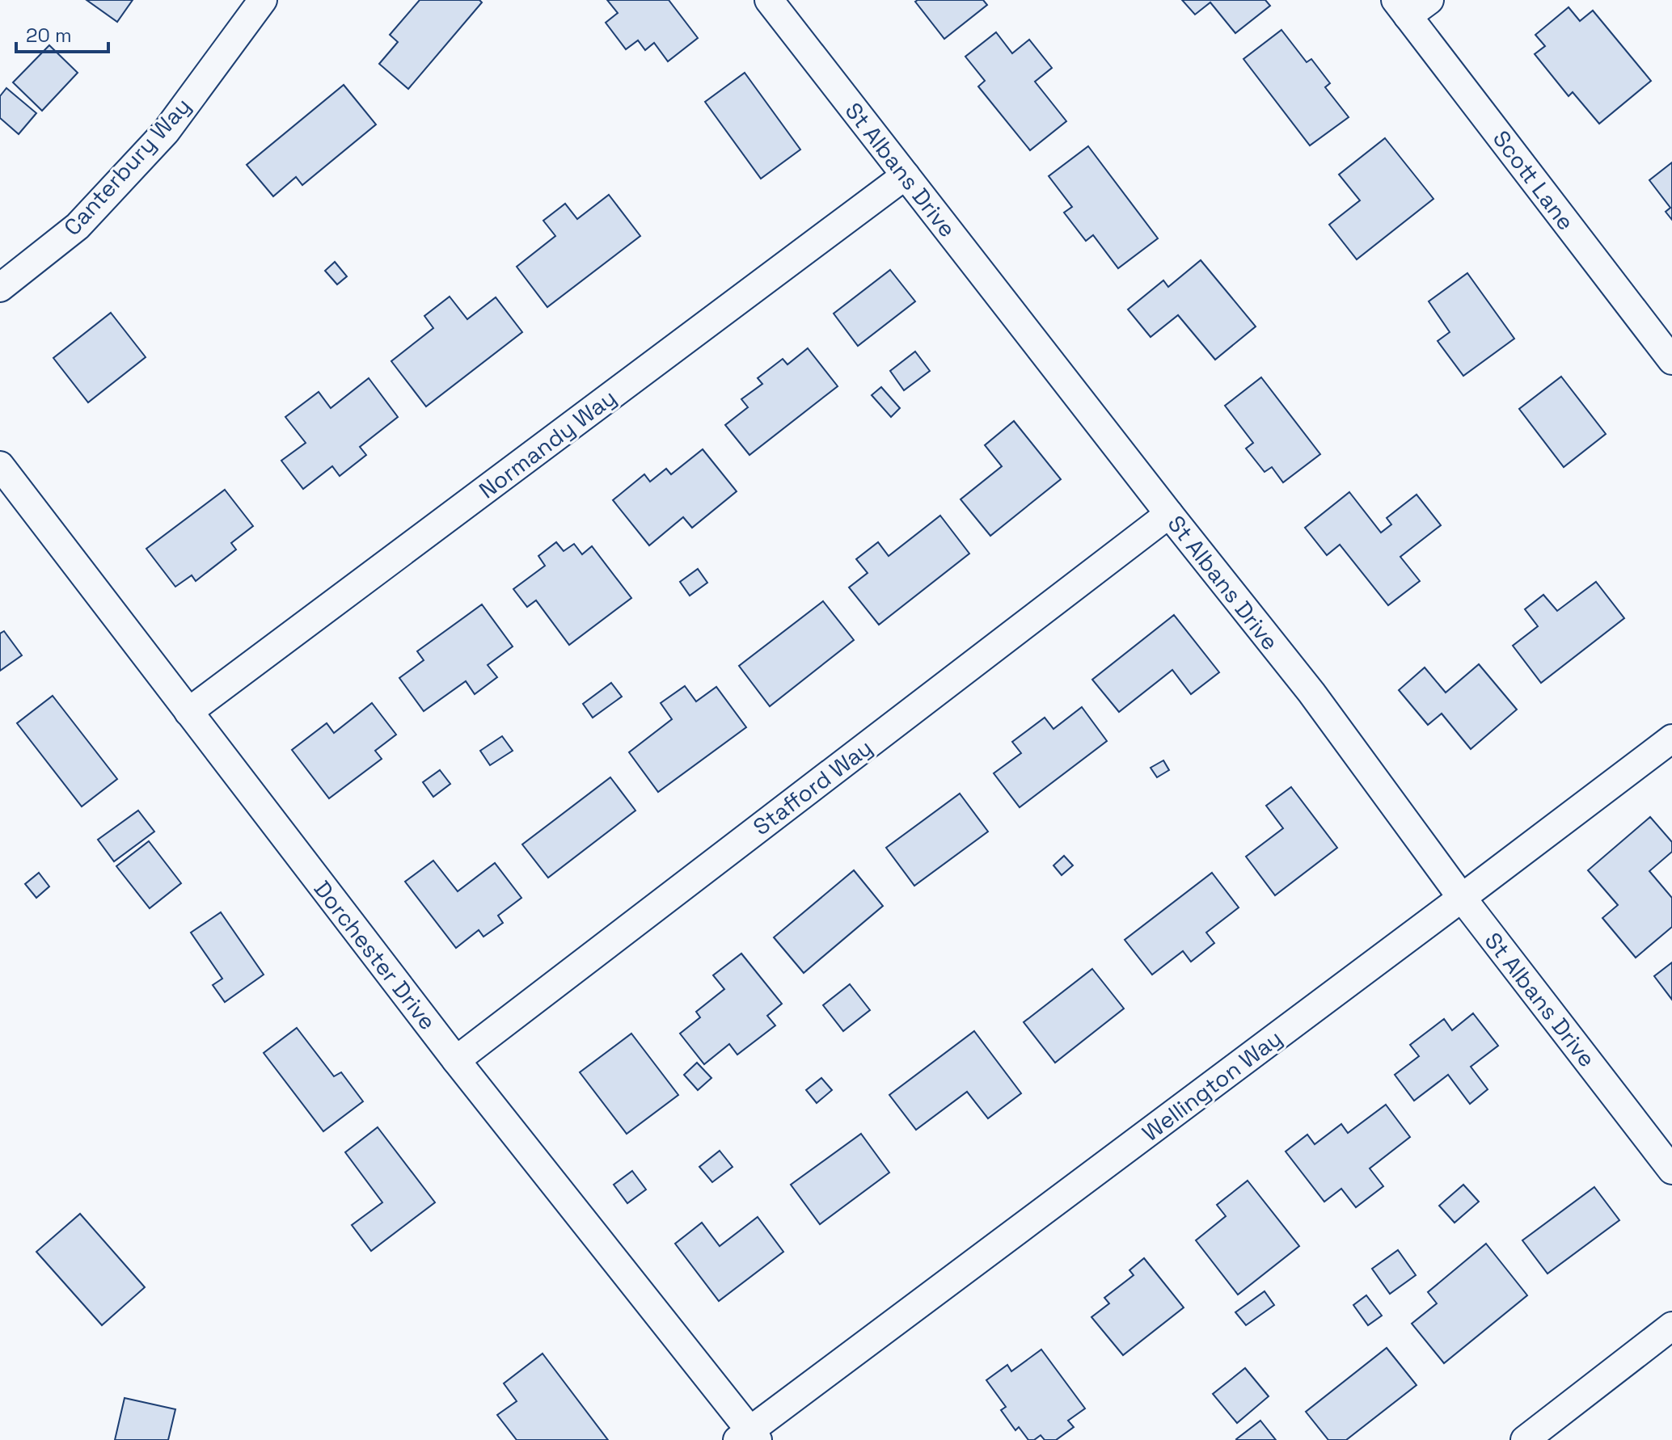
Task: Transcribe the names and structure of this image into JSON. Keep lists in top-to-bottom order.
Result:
{
  "streets": {
    "street": [
      "Canterbury Way",
      "St Albans Drive",
      "Scott Lane",
      "Normandy Way",
      "Stafford Way",
      "Dorchester Drive",
      "Wellington Way"
    ]
  },
  "crossings": [
    ["St Albans Drive", "Normandy Way"],
    ["St Albans Drive", "Stafford Way"],
    ["St Albans Drive", "Wellington Way"],
    ["Normandy Way", "Dorchester Drive"],
    ["Stafford Way", "Dorchester Drive"],
    ["Dorchester Drive", "Wellington Way"]
  ],
  "scale_bar": "20 m"
}
